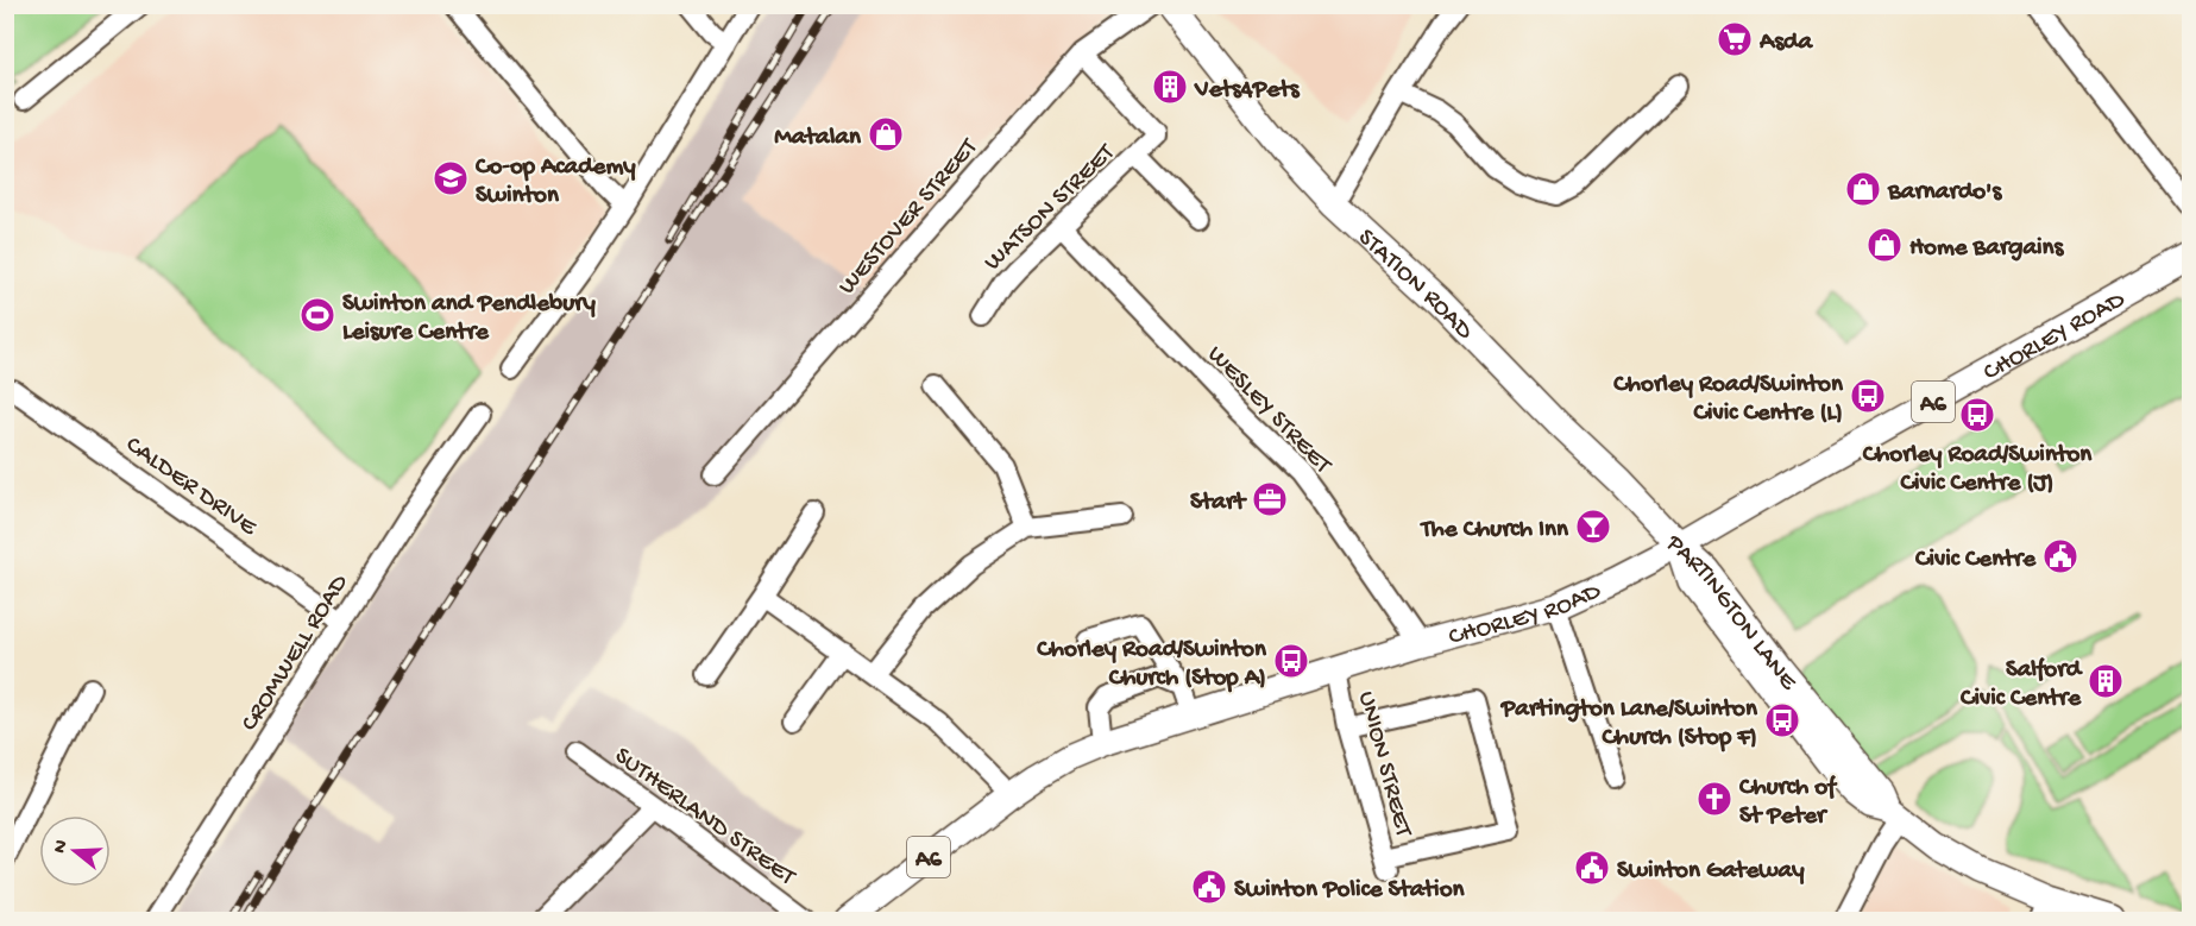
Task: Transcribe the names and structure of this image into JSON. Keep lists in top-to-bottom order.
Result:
{
  "streets": {
    "main road": [
      "STATION ROAD",
      "CHORLEY ROAD",
      "A6",
      "PARTINGTON LANE"
    ],
    "street": [
      "WATSON STREET",
      "WESTOVER STREET",
      "WESLEY STREET",
      "CALDER DRIVE",
      "CROMWELL ROAD",
      "UNION STREET",
      "SUTHERLAND STREET"
    ]
  },
  "crossings": [
    ["WATSON STREET", "WESTOVER STREET"],
    ["WATSON STREET", "WESLEY STREET"],
    ["STATION ROAD", "CHORLEY ROAD"],
    ["STATION ROAD", "PARTINGTON LANE"],
    ["CHORLEY ROAD", "WESLEY STREET"],
    ["CHORLEY ROAD", "PARTINGTON LANE"],
    ["CHORLEY ROAD", "UNION STREET"],
    ["CALDER DRIVE", "CROMWELL ROAD"]
  ],
  "places": {
    "supermarket": ["Asda"],
    "building": ["Vets4Pets", "Salford Civic Centre"],
    "shop": ["Matalan", "Barnardo's", "Home Bargains"],
    "school or university": ["Co-op Academy Swinton"],
    "sports": ["Swinton and Pendlebury Leisure Centre"],
    "bus stop": [
      "Chorley Road/Swinton Civic Centre (L)",
      "Chorley Road/Swinton Civic Centre (J)",
      "Chorley Road/Swinton Church (Stop A)",
      "Partington Lane/Swinton Church (Stop F)"
    ],
    "office": ["Start"],
    "bar": ["The Church Inn"],
    "public building": ["Civic Centre", "Swinton Gateway", "Swinton Police Station"],
    "church": ["Church of St Peter"]
  },
  "north": "left"
}
